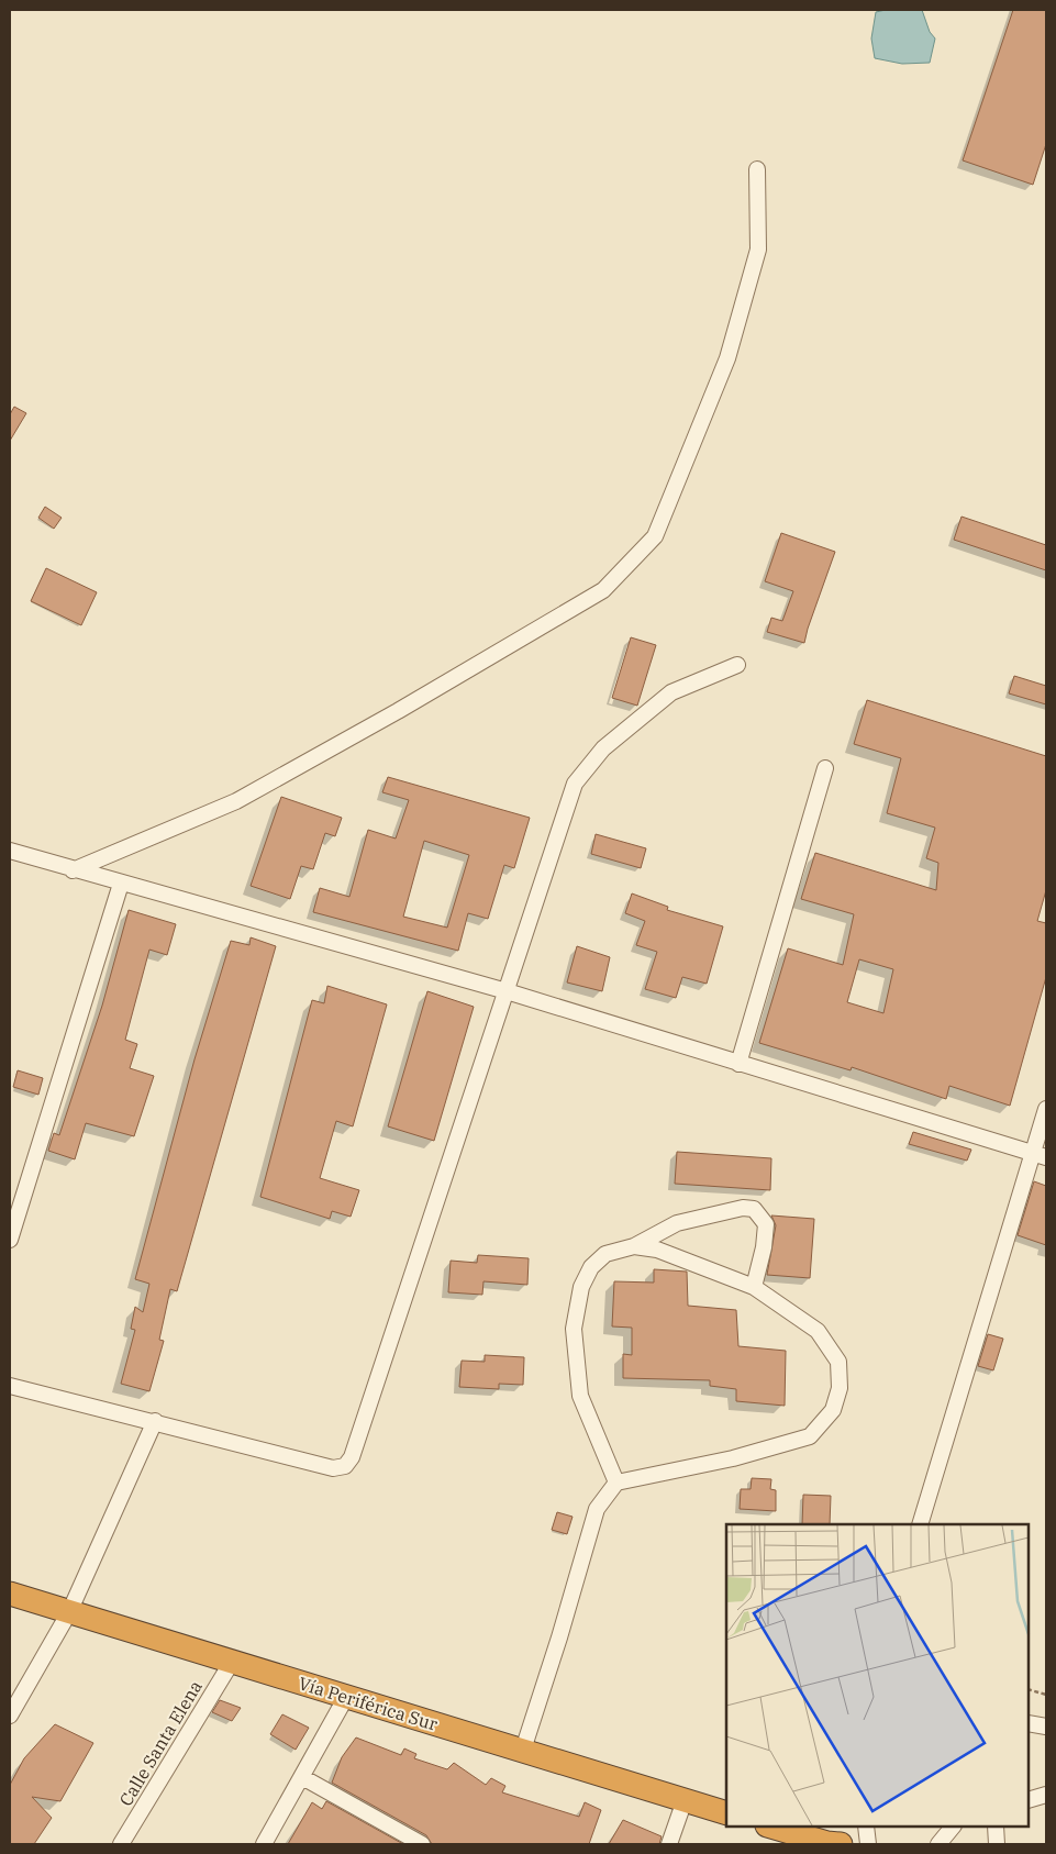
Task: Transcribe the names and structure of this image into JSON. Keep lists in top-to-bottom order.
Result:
{
  "streets": {
    "highway": ["Vía Periférica Sur"],
    "street": ["Calle Santa Elena"]
  },
  "crossings": [
    ["Vía Periférica Sur", "Calle Santa Elena"]
  ]
}
